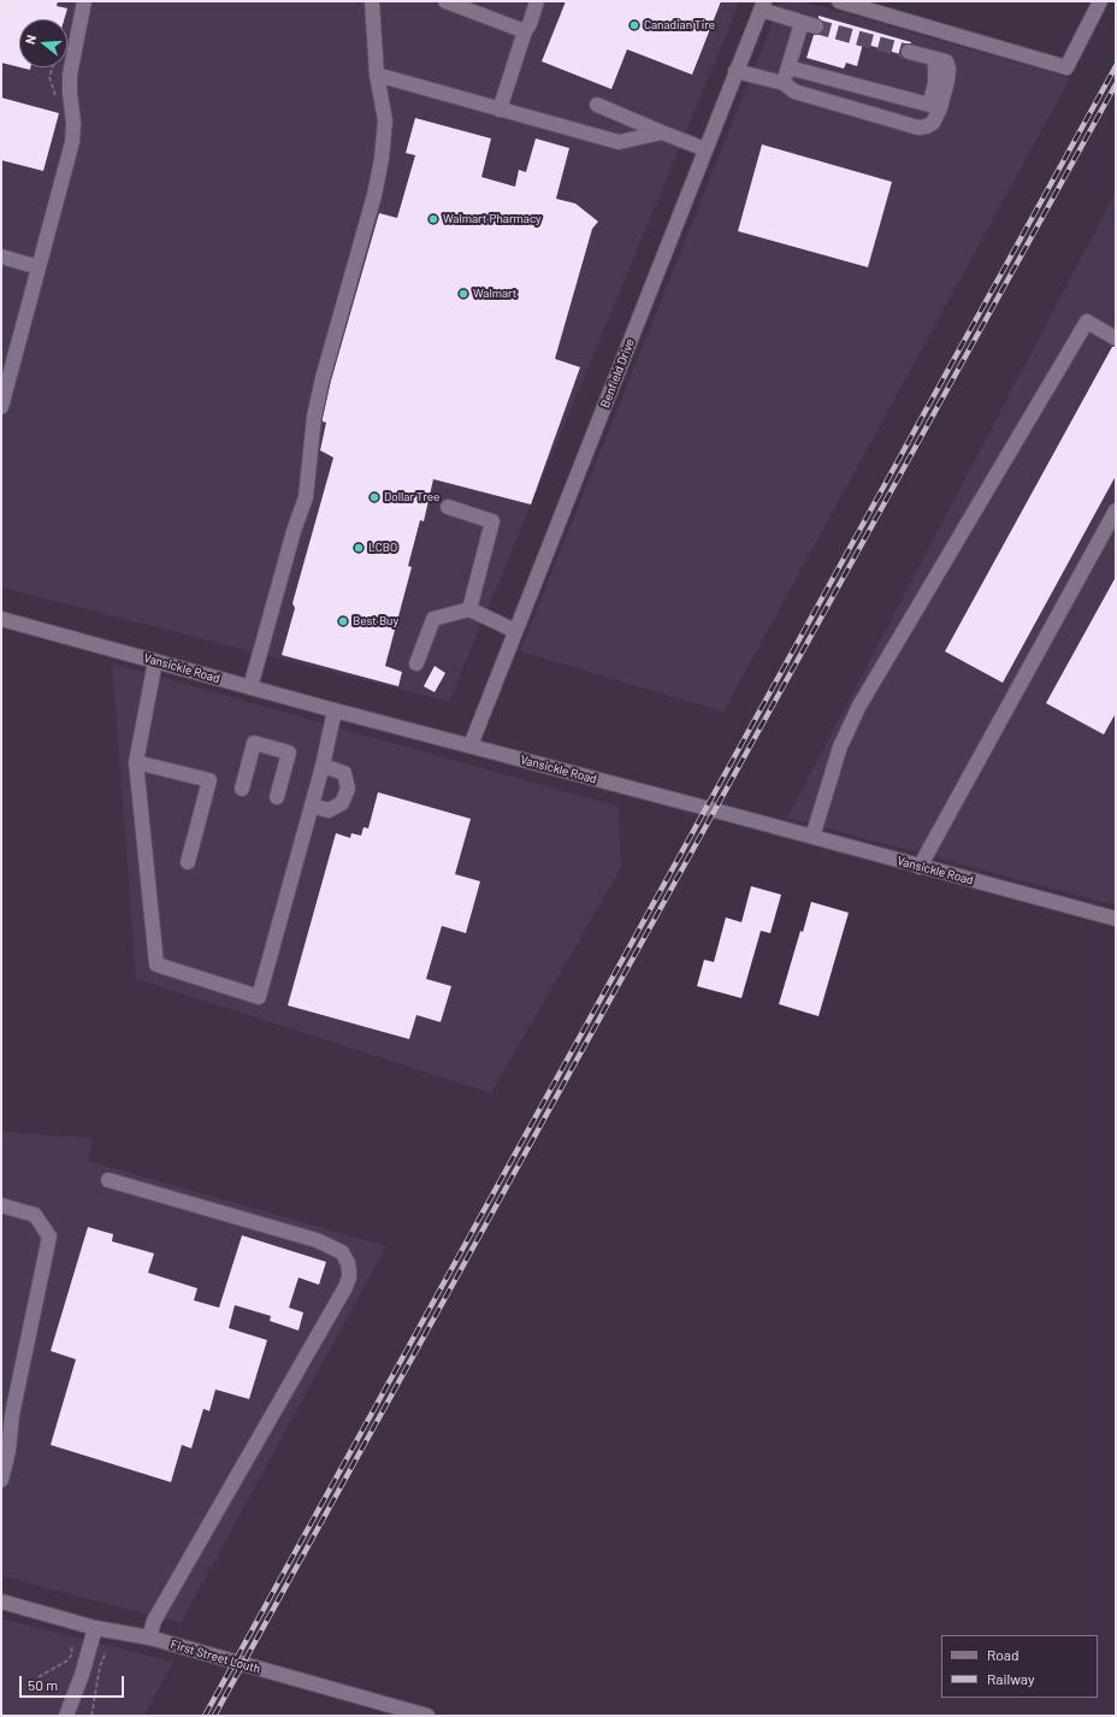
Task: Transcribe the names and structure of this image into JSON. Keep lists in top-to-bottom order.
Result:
{
  "streets": {
    "street": ["Benfield Drive", "Vansickle Road", "First Street Louth"]
  },
  "crossings": [
    ["Benfield Drive", "Vansickle Road"]
  ],
  "places": [
    "Canadian Tire",
    "Walmart Pharmacy",
    "Walmart",
    "Dollar Tree",
    "LCBO",
    "Best Buy"
  ],
  "legend": ["Road", "Railway"],
  "scale_bar": "50 m",
  "north": "left"
}
